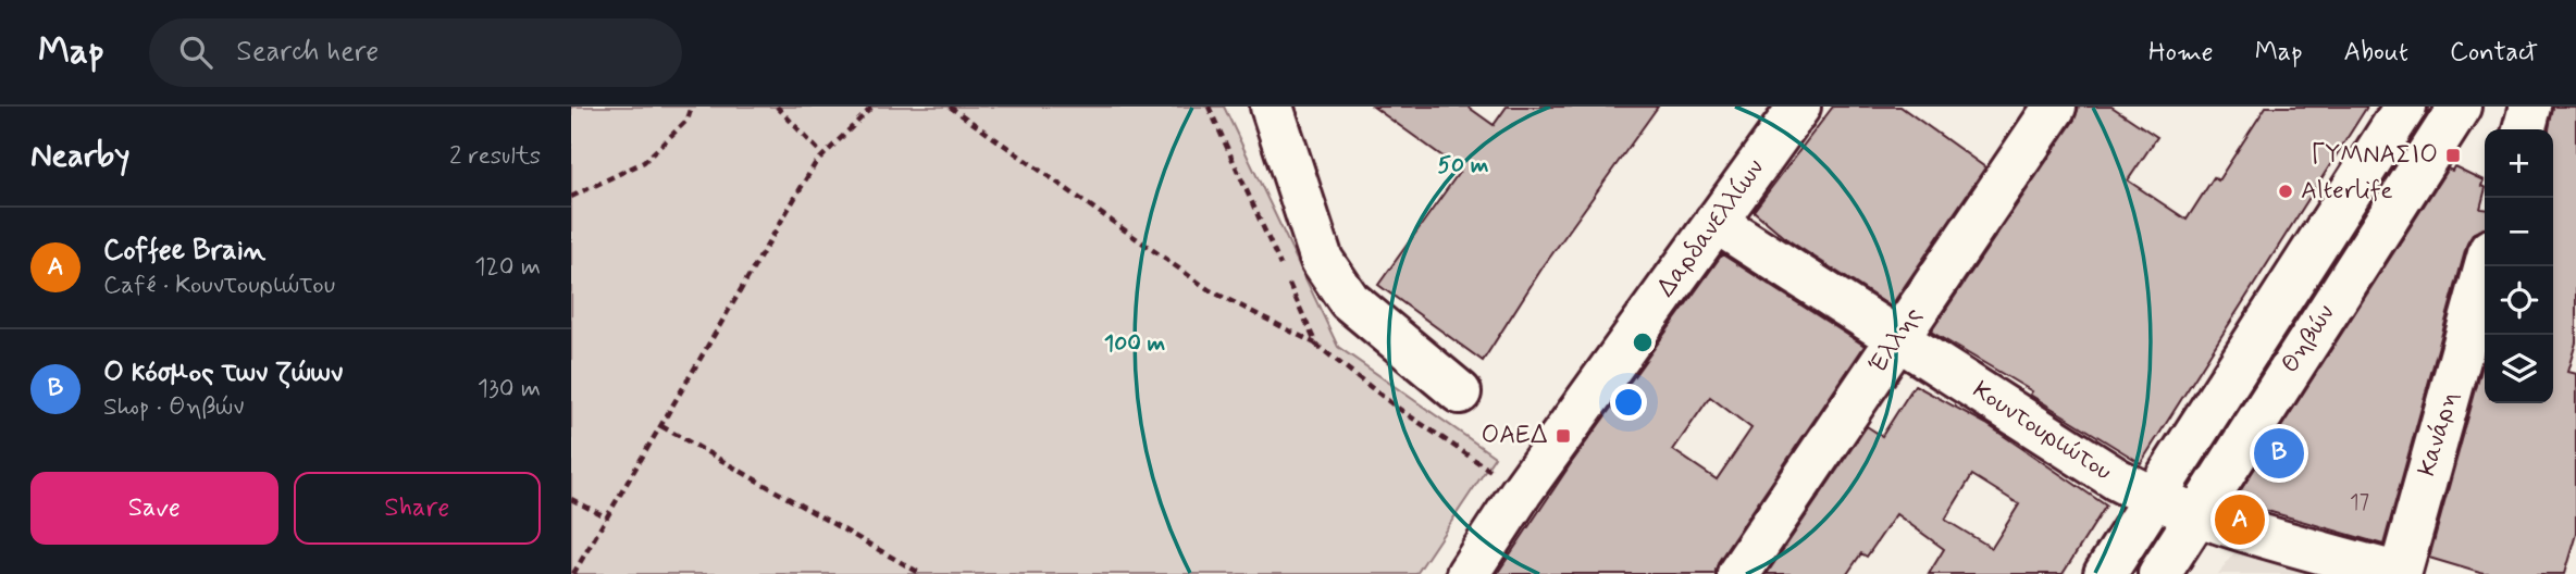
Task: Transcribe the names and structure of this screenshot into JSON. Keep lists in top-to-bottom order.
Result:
{
  "streets": {
    "street": [
      "Δαρδανελλίων",
      "Θηβών",
      "Έλλης",
      "Κουντουριώτου",
      "Κανάρη"
    ]
  },
  "crossings": [
    ["Δαρδανελλίων", "Κουντουριώτου"],
    ["Θηβών", "Κουντουριώτου"],
    ["Έλλης", "Κουντουριώτου"],
    ["Κουντουριώτου", "Κανάρη"]
  ],
  "places": {
    "transit": ["ΓΥΜΝΑΣΙΟ", "ΟΑΕΔ"],
    "other": ["Alterlife"]
  },
  "house_numbers": ["17"],
  "page": {
    "header": "Map",
    "search": "Search here",
    "nav": [
      "Home",
      "Map",
      "About",
      "Contact"
    ],
    "heading": ["Nearby", "2 results"],
    "map_buttons": ["+", "−"],
    "list": [
      {
        "mark": "A",
        "name": "Coffee Brain",
        "note": "Café · Κουντουριώτου",
        "value": "120 m"
      },
      {
        "mark": "B",
        "name": "Ο κόσμος των ζώων",
        "note": "Shop · Θηβών",
        "value": "130 m"
      }
    ],
    "pins": ["B", "A"],
    "buttons": ["Save", "Share"]
  },
  "rings": ["50 m", "100 m"]
}
